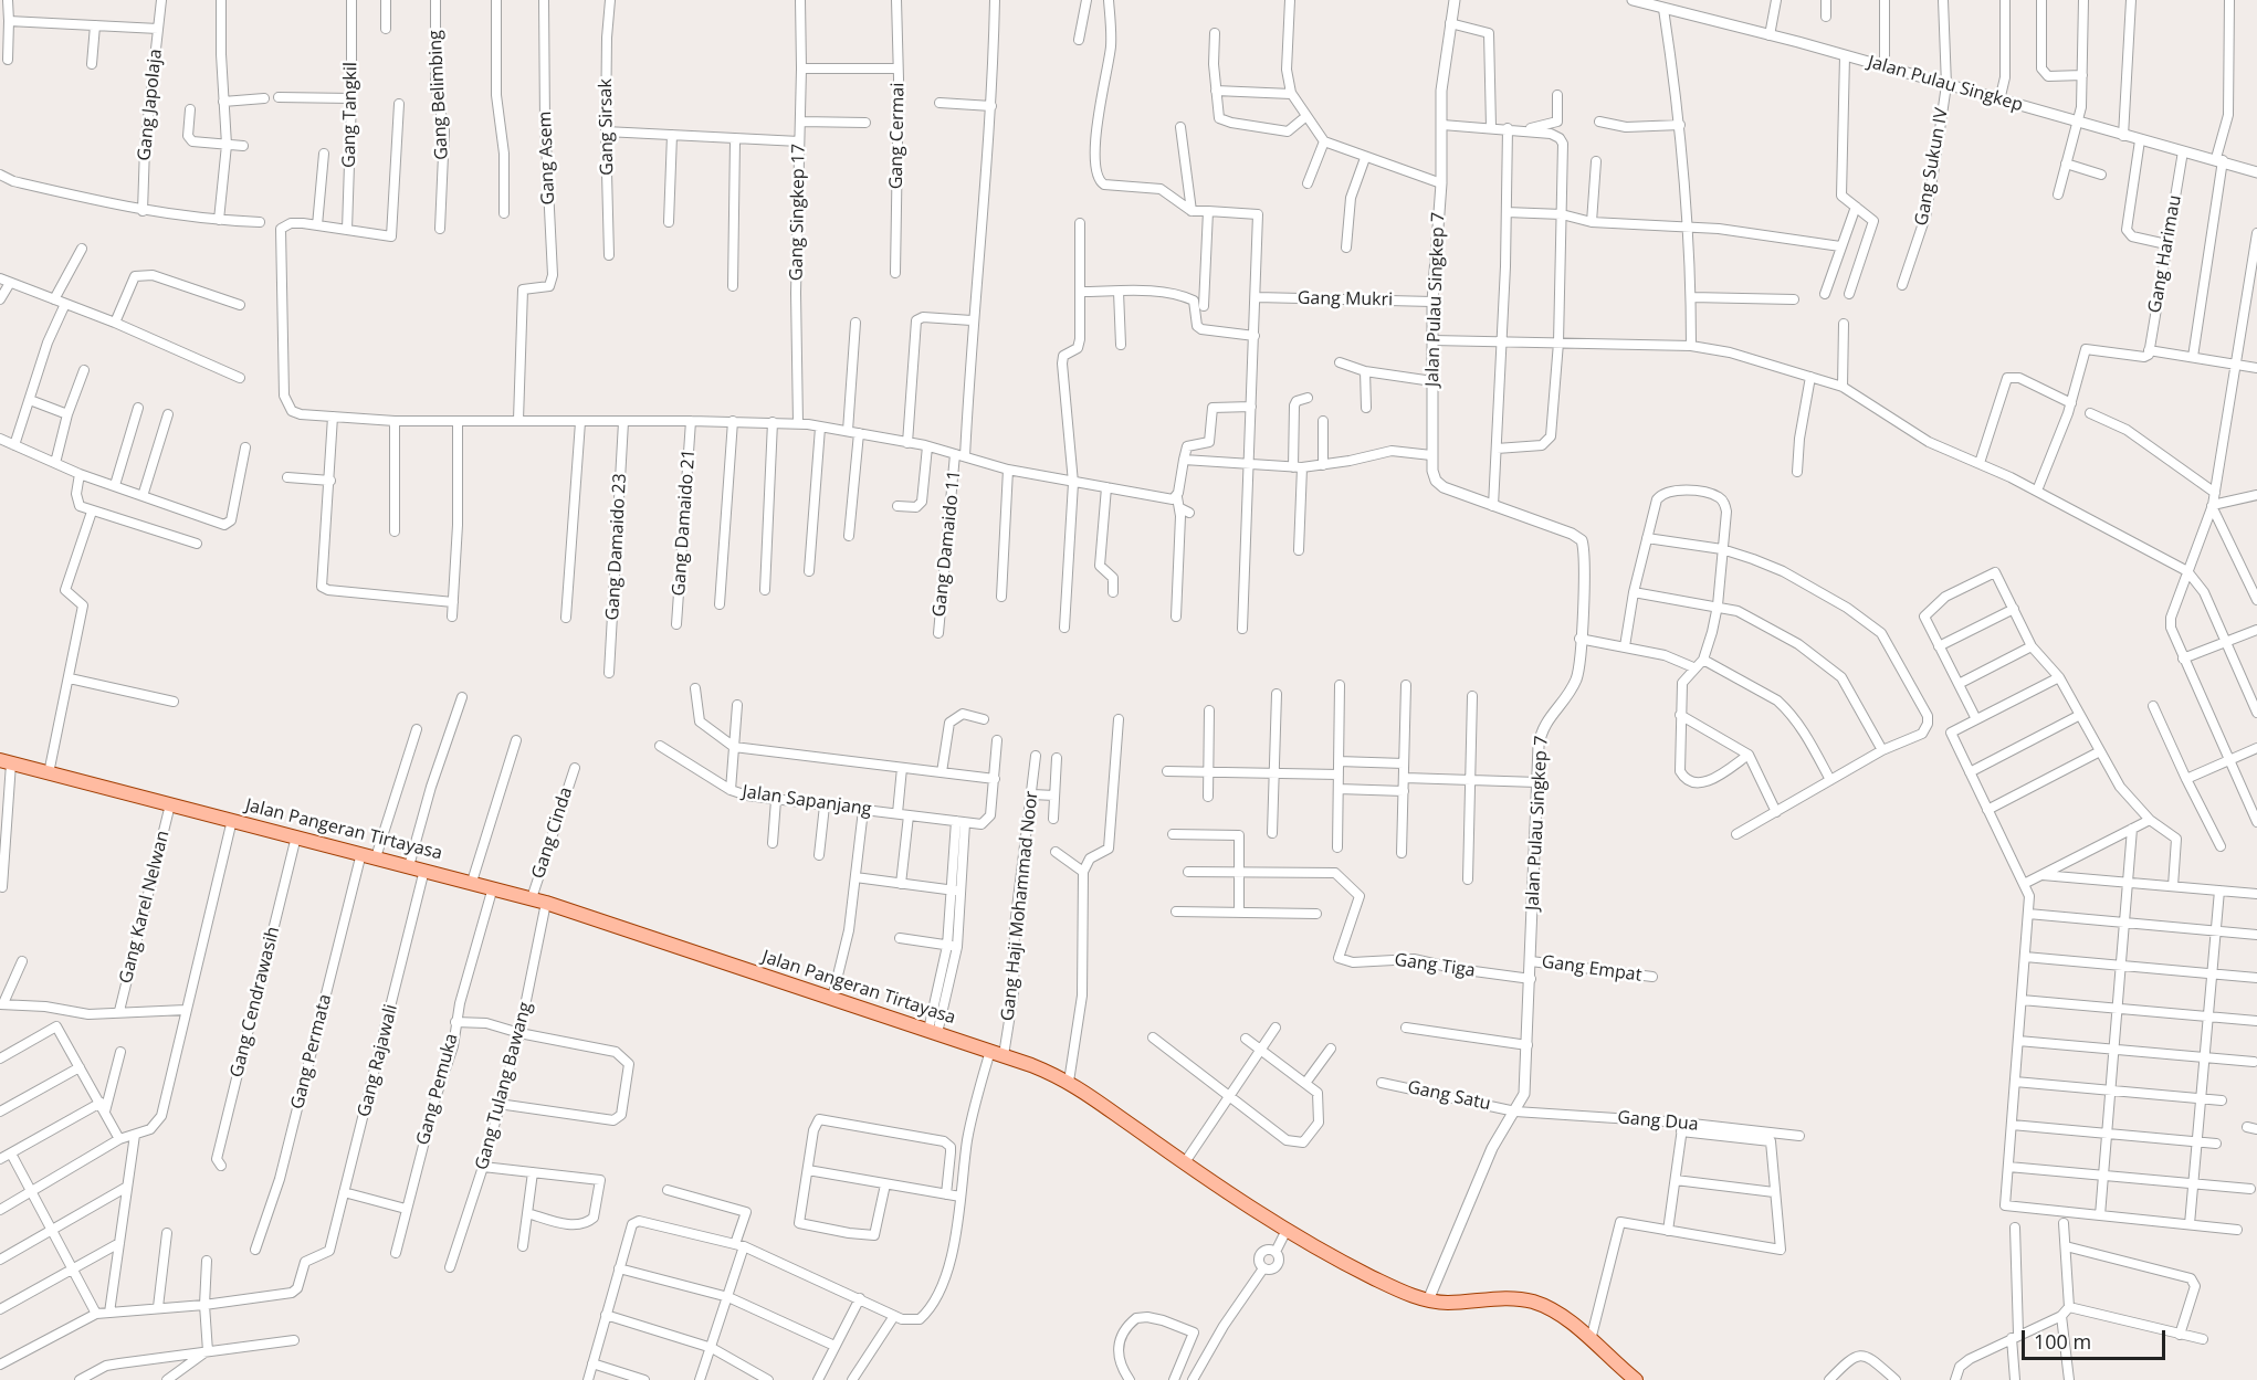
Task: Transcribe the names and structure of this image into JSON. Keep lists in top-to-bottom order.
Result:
{
  "streets": {
    "main road": ["Jalan Pangeran Tirtayasa"],
    "street": [
      "Jalan Pulau Singkep",
      "Gang Belimbing",
      "Gang Japolaja",
      "Gang Tangkil",
      "Gang Sirsak",
      "Gang Cermai",
      "Gang Asem",
      "Gang Sukun IV",
      "Gang Singkep 17",
      "Gang Harimau",
      "Gang Mukri",
      "Jalan Pulau Singkep 7",
      "Gang Damaido 21",
      "Gang Damaido 11",
      "Gang Damaido 23",
      "Jalan Sapanjang",
      "Gang Cinda",
      "Gang Haji Mohammad Noor",
      "Gang Karel Nelwan",
      "Gang Tiga",
      "Gang Empat",
      "Gang Cendrawasih",
      "Gang Permata",
      "Gang Rajawali",
      "Gang Tulang Bawang",
      "Gang Pemuka",
      "Gang Satu",
      "Gang Dua"
    ]
  },
  "crossings": [
    ["Jalan Pulau Singkep", "Gang Sukun IV"],
    ["Jalan Pulau Singkep", "Gang Harimau"],
    ["Gang Mukri", "Jalan Pulau Singkep 7"],
    ["Jalan Pulau Singkep 7", "Jalan Pangeran Tirtayasa"],
    ["Jalan Pulau Singkep 7", "Gang Tiga"],
    ["Jalan Pulau Singkep 7", "Gang Empat"],
    ["Jalan Pulau Singkep 7", "Gang Satu"],
    ["Jalan Pulau Singkep 7", "Gang Dua"],
    ["Jalan Pangeran Tirtayasa", "Gang Cinda"],
    ["Jalan Pangeran Tirtayasa", "Gang Haji Mohammad Noor"],
    ["Jalan Pangeran Tirtayasa", "Gang Karel Nelwan"],
    ["Jalan Pangeran Tirtayasa", "Gang Cendrawasih"],
    ["Jalan Pangeran Tirtayasa", "Gang Permata"],
    ["Jalan Pangeran Tirtayasa", "Gang Rajawali"],
    ["Jalan Pangeran Tirtayasa", "Gang Tulang Bawang"],
    ["Jalan Pangeran Tirtayasa", "Gang Pemuka"],
    ["Gang Satu", "Gang Dua"]
  ],
  "scale_bar": "100 m"
}
